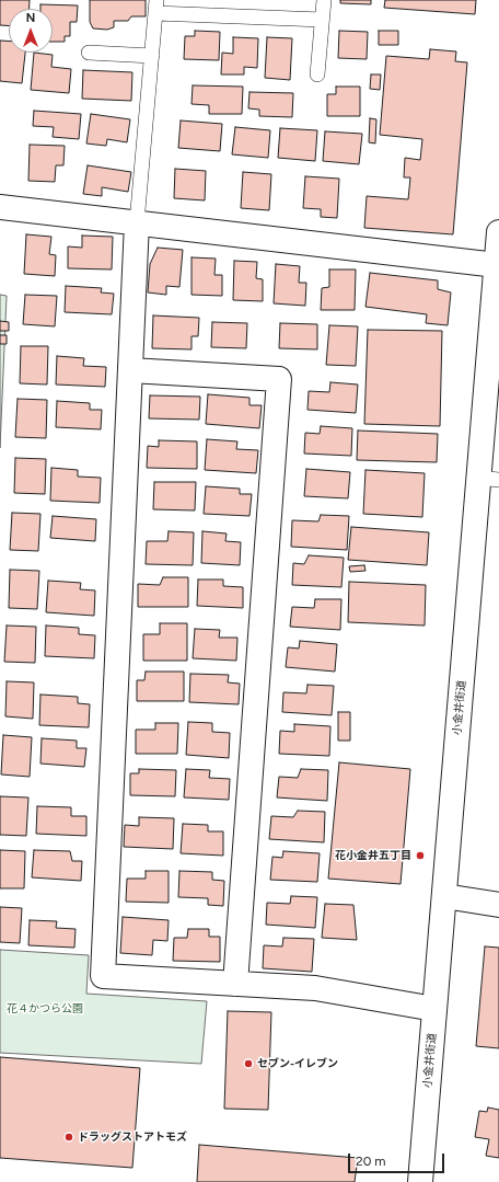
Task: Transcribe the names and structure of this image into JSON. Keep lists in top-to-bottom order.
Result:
{
  "streets": {
    "street": ["小金井街道"]
  },
  "parks": ["花４かつら公園"],
  "places": ["花小金井五丁目", "セブン-イレブン", "ドラッグストアトモズ"],
  "scale_bar": "20 m",
  "north": "top"
}
